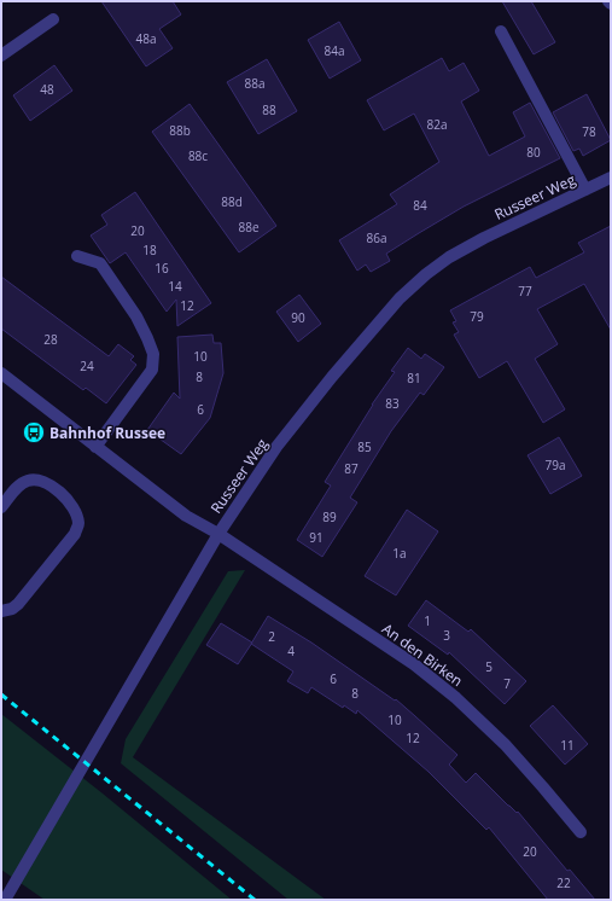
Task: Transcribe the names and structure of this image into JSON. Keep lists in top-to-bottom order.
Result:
{
  "streets": {
    "street": ["Russeer Weg", "An den Birken"]
  },
  "crossings": [
    ["Russeer Weg", "An den Birken"]
  ],
  "places": {
    "bus stop": ["Bahnhof Russee"]
  },
  "house_numbers": [
    "48a",
    "84a",
    "88a",
    "48",
    "88",
    "82a",
    "88b",
    "78",
    "80",
    "88c",
    "88d",
    "84",
    "88e",
    "20",
    "86a",
    "18",
    "16",
    "14",
    "77",
    "12",
    "79",
    "90",
    "28",
    "10",
    "24",
    "8",
    "81",
    "83",
    "6",
    "85",
    "79a",
    "87",
    "89",
    "91",
    "1a",
    "1",
    "3",
    "2",
    "4",
    "5",
    "6",
    "7",
    "8",
    "10",
    "12",
    "11",
    "20",
    "22"
  ]
}
